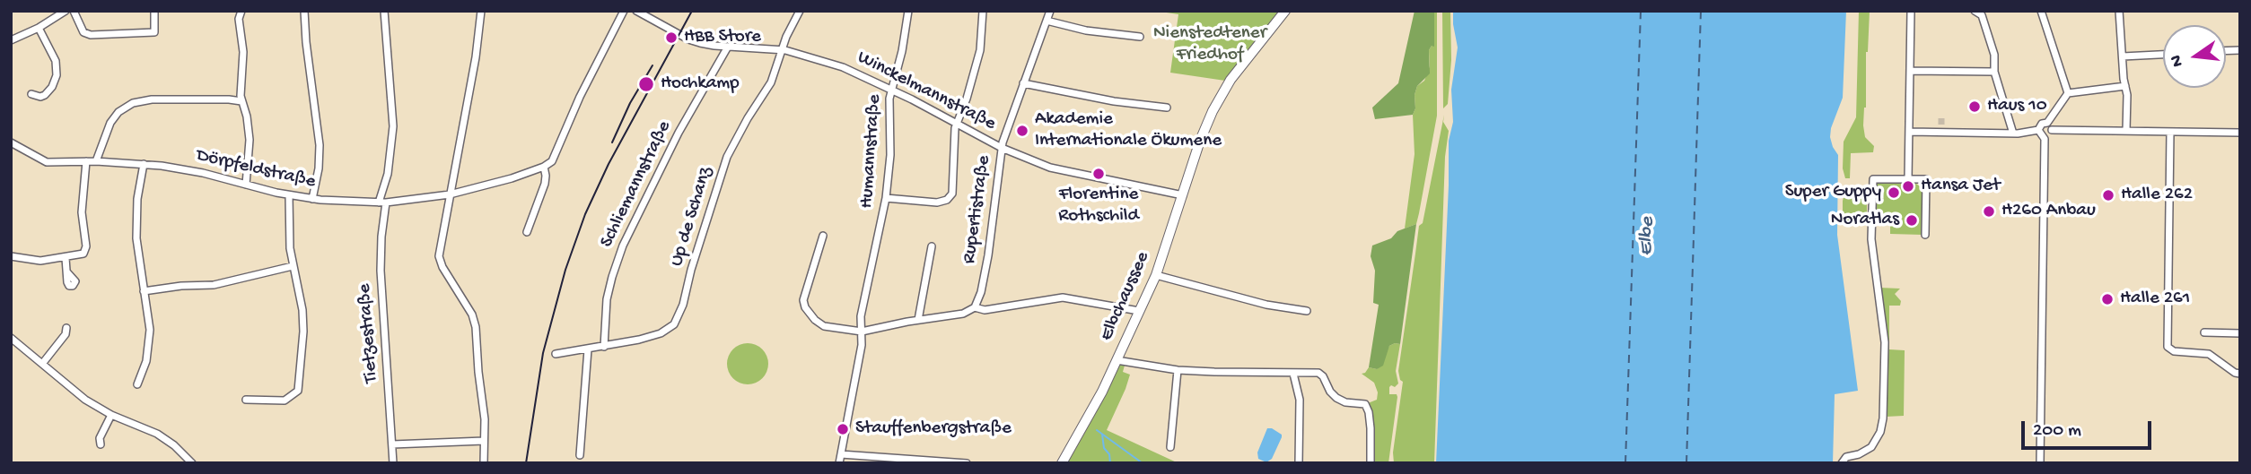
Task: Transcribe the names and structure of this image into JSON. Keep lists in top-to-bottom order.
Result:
{
  "streets": {
    "main road": ["Elbchaussee"],
    "street": [
      "Winckelmannstraße",
      "Humannstraße",
      "Dörpfeldstraße",
      "Schliemannstraße",
      "Rupertistraße",
      "Up de Schanz",
      "Tietzestraße"
    ]
  },
  "crossings": [
    ["Winckelmannstraße", "Humannstraße"],
    ["Winckelmannstraße", "Schliemannstraße"],
    ["Winckelmannstraße", "Rupertistraße"],
    ["Winckelmannstraße", "Up de Schanz"],
    ["Winckelmannstraße", "Elbchaussee"],
    ["Dörpfeldstraße", "Tietzestraße"],
    ["Schliemannstraße", "Up de Schanz"]
  ],
  "water": ["Elbe"],
  "parks": ["Nienstedtener Friedhof"],
  "places": [
    "HBB Store",
    "Hochkamp",
    "Haus 10",
    "Akademie Internationale Ökumene",
    "Florentine Rothschild",
    "Hansa Jet",
    "Super Guppy",
    "Halle 262",
    "H260 Anbau",
    "Noratlas",
    "Halle 261",
    "Stauffenbergstraße"
  ],
  "scale_bar": "200 m",
  "north": "left"
}
